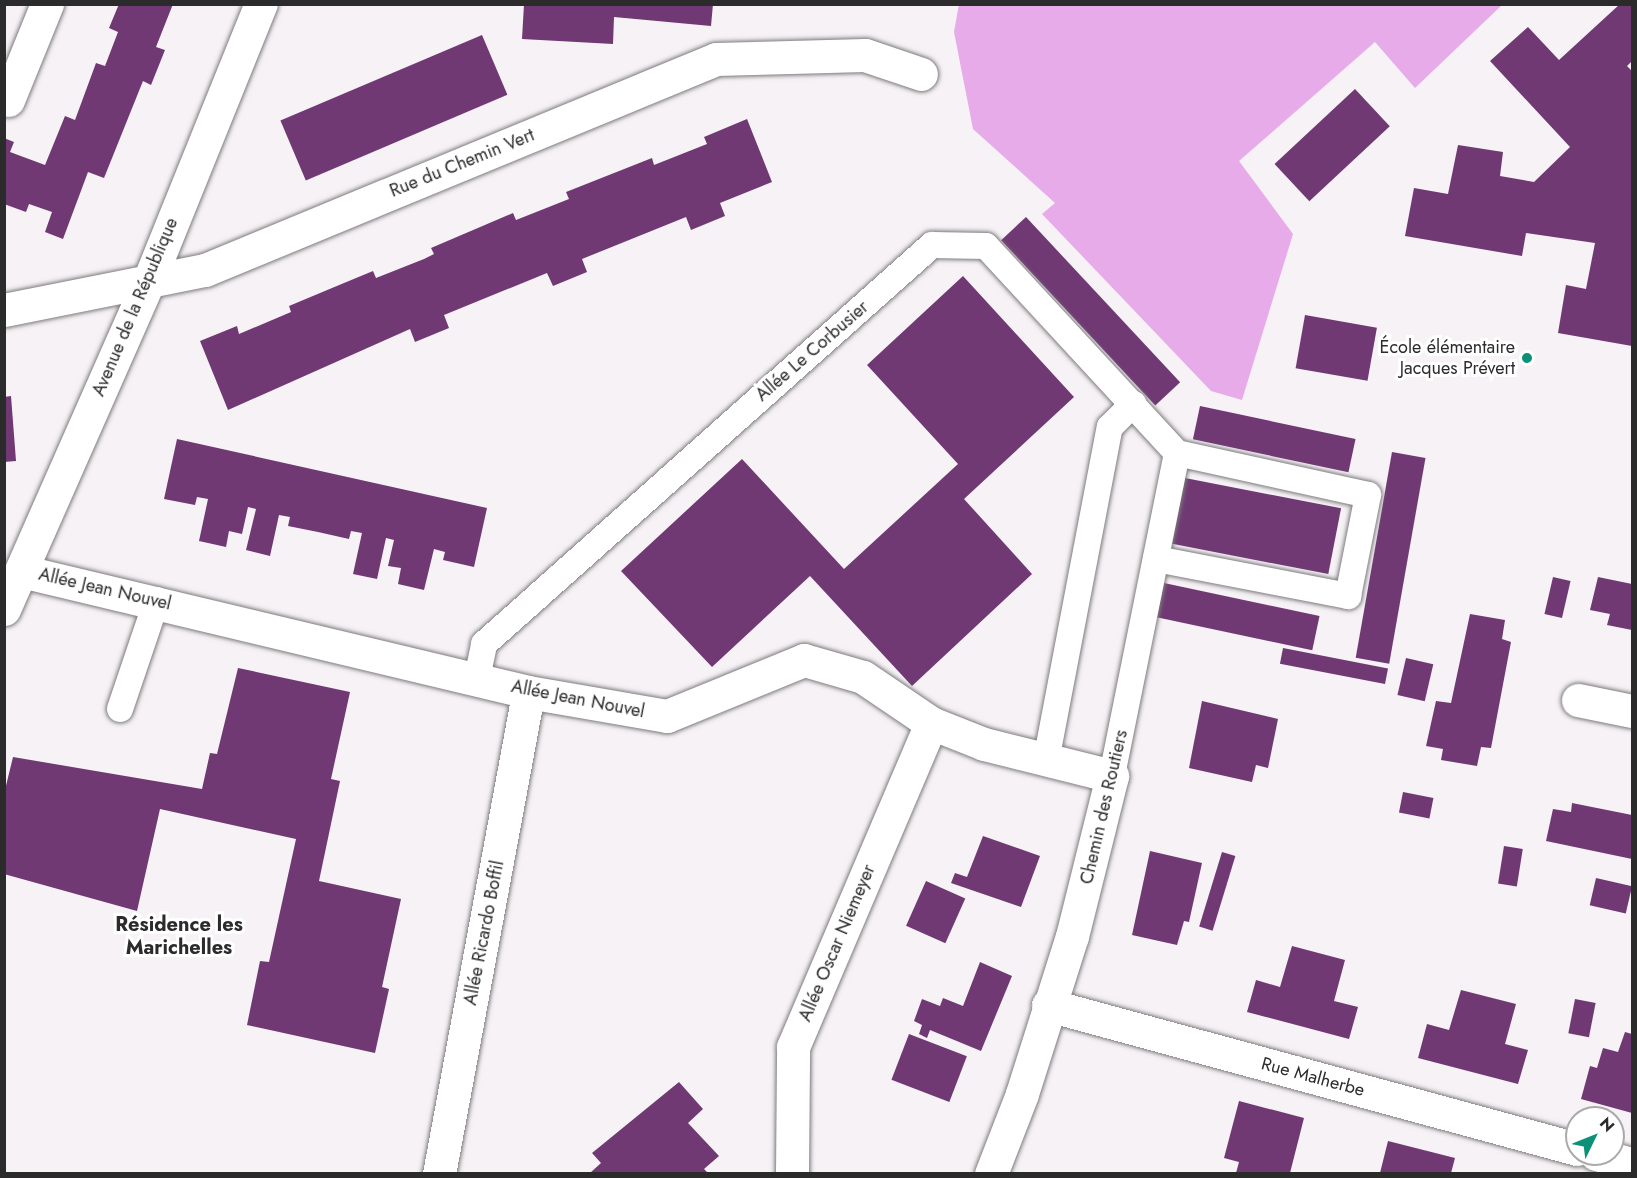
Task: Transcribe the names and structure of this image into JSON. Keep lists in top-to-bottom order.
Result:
{
  "streets": {
    "street": [
      "Rue du Chemin Vert",
      "Avenue de la République",
      "Allée Jean Nouvel",
      "Chemin des Routiers",
      "Allée Ricardo Boffil",
      "Allée Oscar Niemeyer",
      "Rue Malherbe"
    ],
    "lane": ["Allée Le Corbusier"]
  },
  "crossings": [
    ["Rue du Chemin Vert", "Avenue de la République"],
    ["Avenue de la République", "Allée Jean Nouvel"],
    ["Allée Le Corbusier", "Allée Jean Nouvel"],
    ["Allée Le Corbusier", "Chemin des Routiers"],
    ["Allée Jean Nouvel", "Chemin des Routiers"],
    ["Allée Jean Nouvel", "Allée Ricardo Boffil"],
    ["Allée Jean Nouvel", "Allée Oscar Niemeyer"],
    ["Chemin des Routiers", "Rue Malherbe"]
  ],
  "districts": ["Résidence les Marichelles"],
  "places": ["École élémentaire Jacques Prévert"],
  "north": "top right"
}
